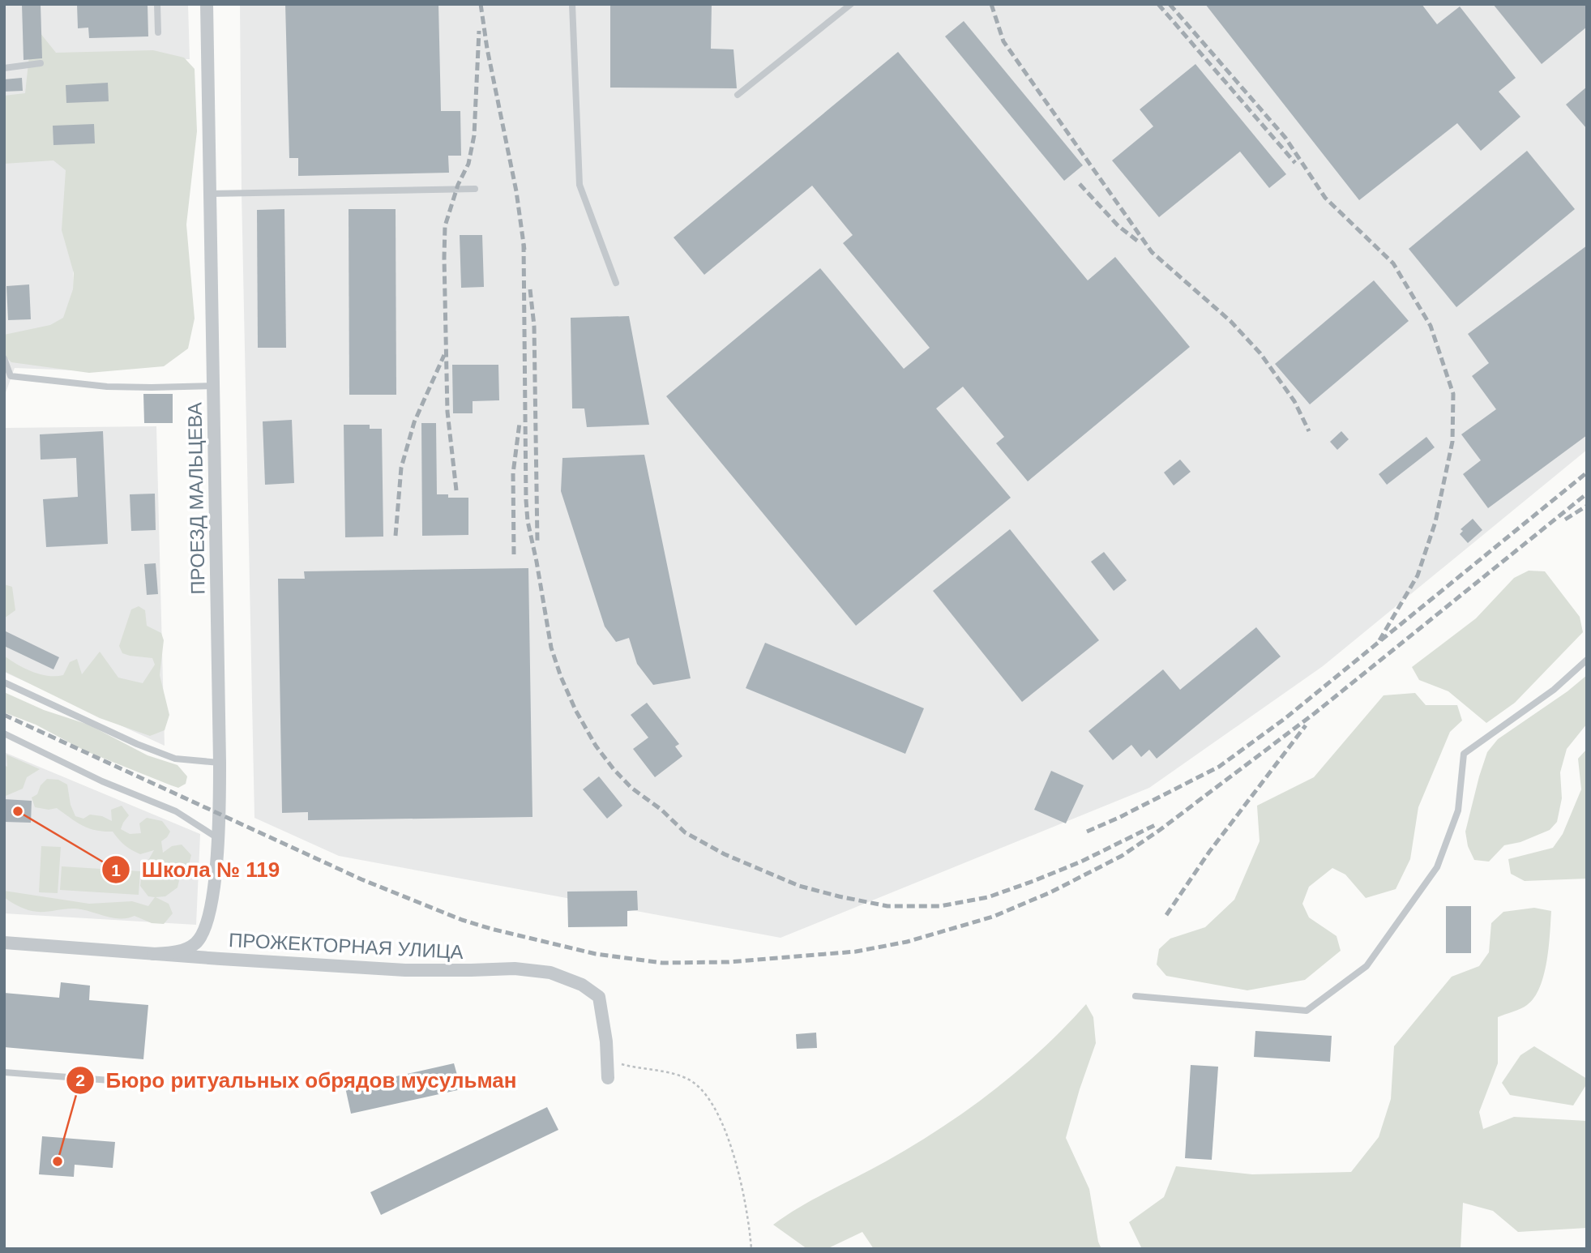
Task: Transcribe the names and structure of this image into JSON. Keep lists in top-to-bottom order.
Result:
{
  "streets": {
    "street": ["ПРОЕЗД МАЛЬЦЕВА", "ПРОЖЕКТОРНАЯ УЛИЦА"]
  },
  "crossings": [
    ["ПРОЕЗД МАЛЬЦЕВА", "ПРОЖЕКТОРНАЯ УЛИЦА"]
  ],
  "places": ["Школа № 119", "Бюро ритуальных обрядов мусульман"]
}
